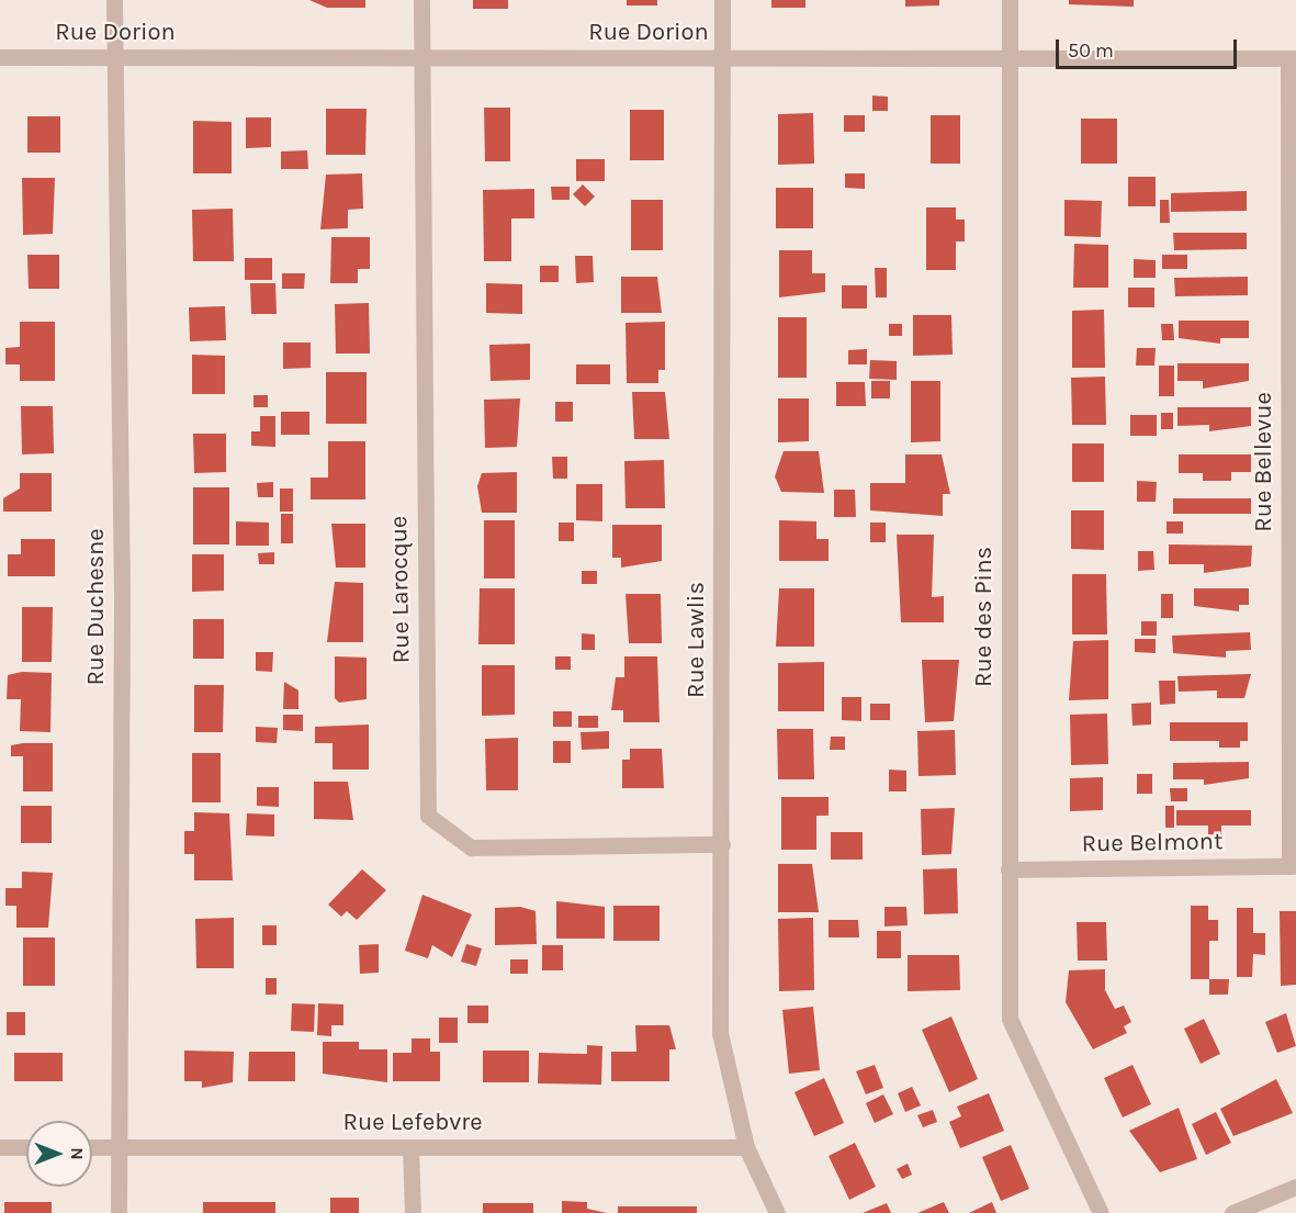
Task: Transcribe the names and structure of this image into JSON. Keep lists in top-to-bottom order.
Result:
{
  "streets": {
    "street": [
      "Rue Dorion",
      "Rue Bellevue",
      "Rue Larocque",
      "Rue Duchesne",
      "Rue des Pins",
      "Rue Lawlis",
      "Rue Belmont",
      "Rue Lefebvre"
    ]
  },
  "crossings": [
    ["Rue Dorion", "Rue Bellevue"],
    ["Rue Dorion", "Rue Larocque"],
    ["Rue Dorion", "Rue Duchesne"],
    ["Rue Dorion", "Rue des Pins"],
    ["Rue Dorion", "Rue Lawlis"],
    ["Rue Bellevue", "Rue Belmont"],
    ["Rue Larocque", "Rue Lawlis"],
    ["Rue Duchesne", "Rue Lefebvre"],
    ["Rue des Pins", "Rue Belmont"],
    ["Rue Lawlis", "Rue Lefebvre"]
  ],
  "scale_bar": "50 m",
  "north": "right"
}
